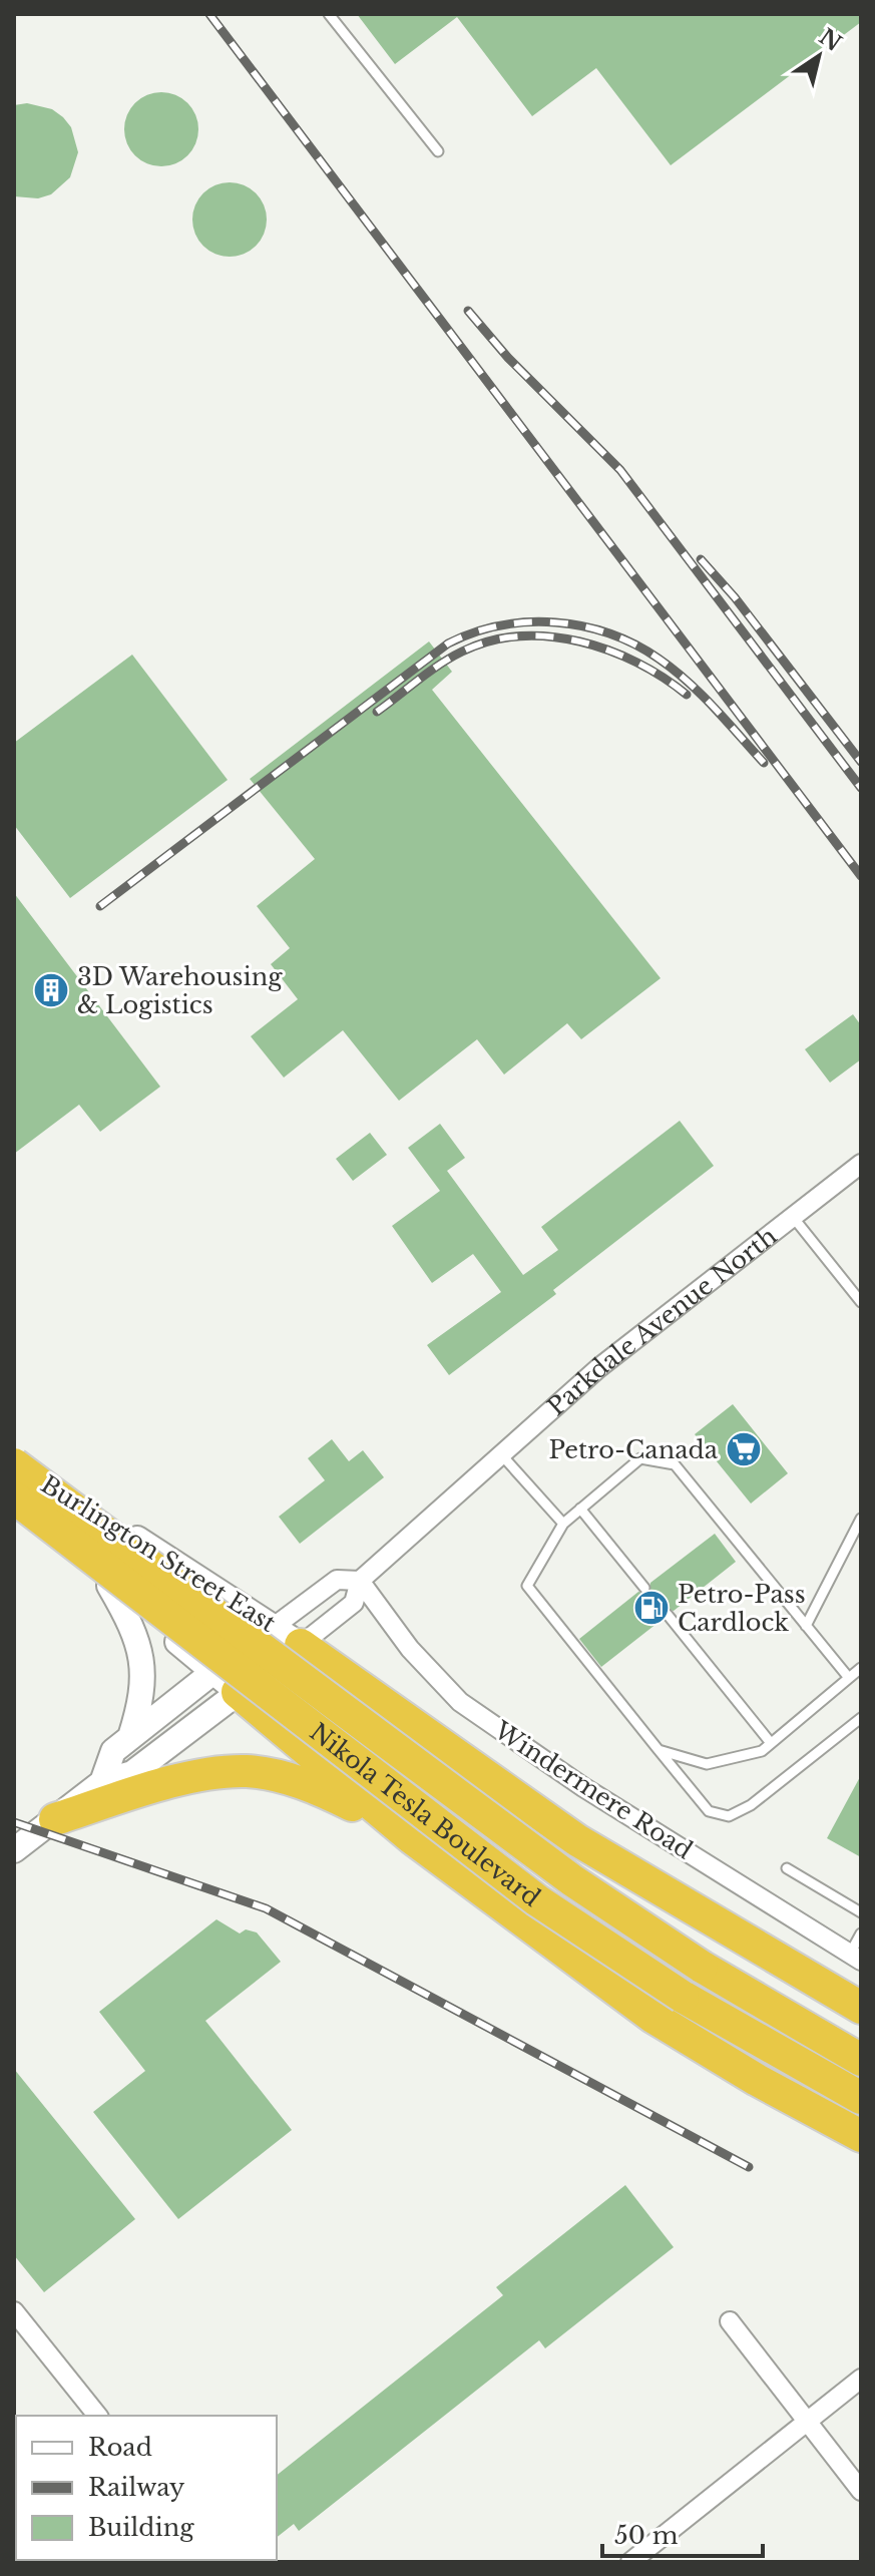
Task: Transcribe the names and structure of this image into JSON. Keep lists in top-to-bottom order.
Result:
{
  "streets": {
    "highway": ["Nikola Tesla Boulevard"],
    "main road": ["Parkdale Avenue North", "Burlington Street East"],
    "street": ["Windermere Road"]
  },
  "crossings": [
    ["Parkdale Avenue North", "Burlington Street East"],
    ["Parkdale Avenue North", "Windermere Road"],
    ["Burlington Street East", "Nikola Tesla Boulevard"]
  ],
  "places": {
    "building": ["3D Warehousing & Logistics"],
    "supermarket": ["Petro-Canada"],
    "fuel station": ["Petro-Pass Cardlock"]
  },
  "legend": ["Road", "Railway", "Building"],
  "scale_bar": "50 m",
  "north": "top right"
}
